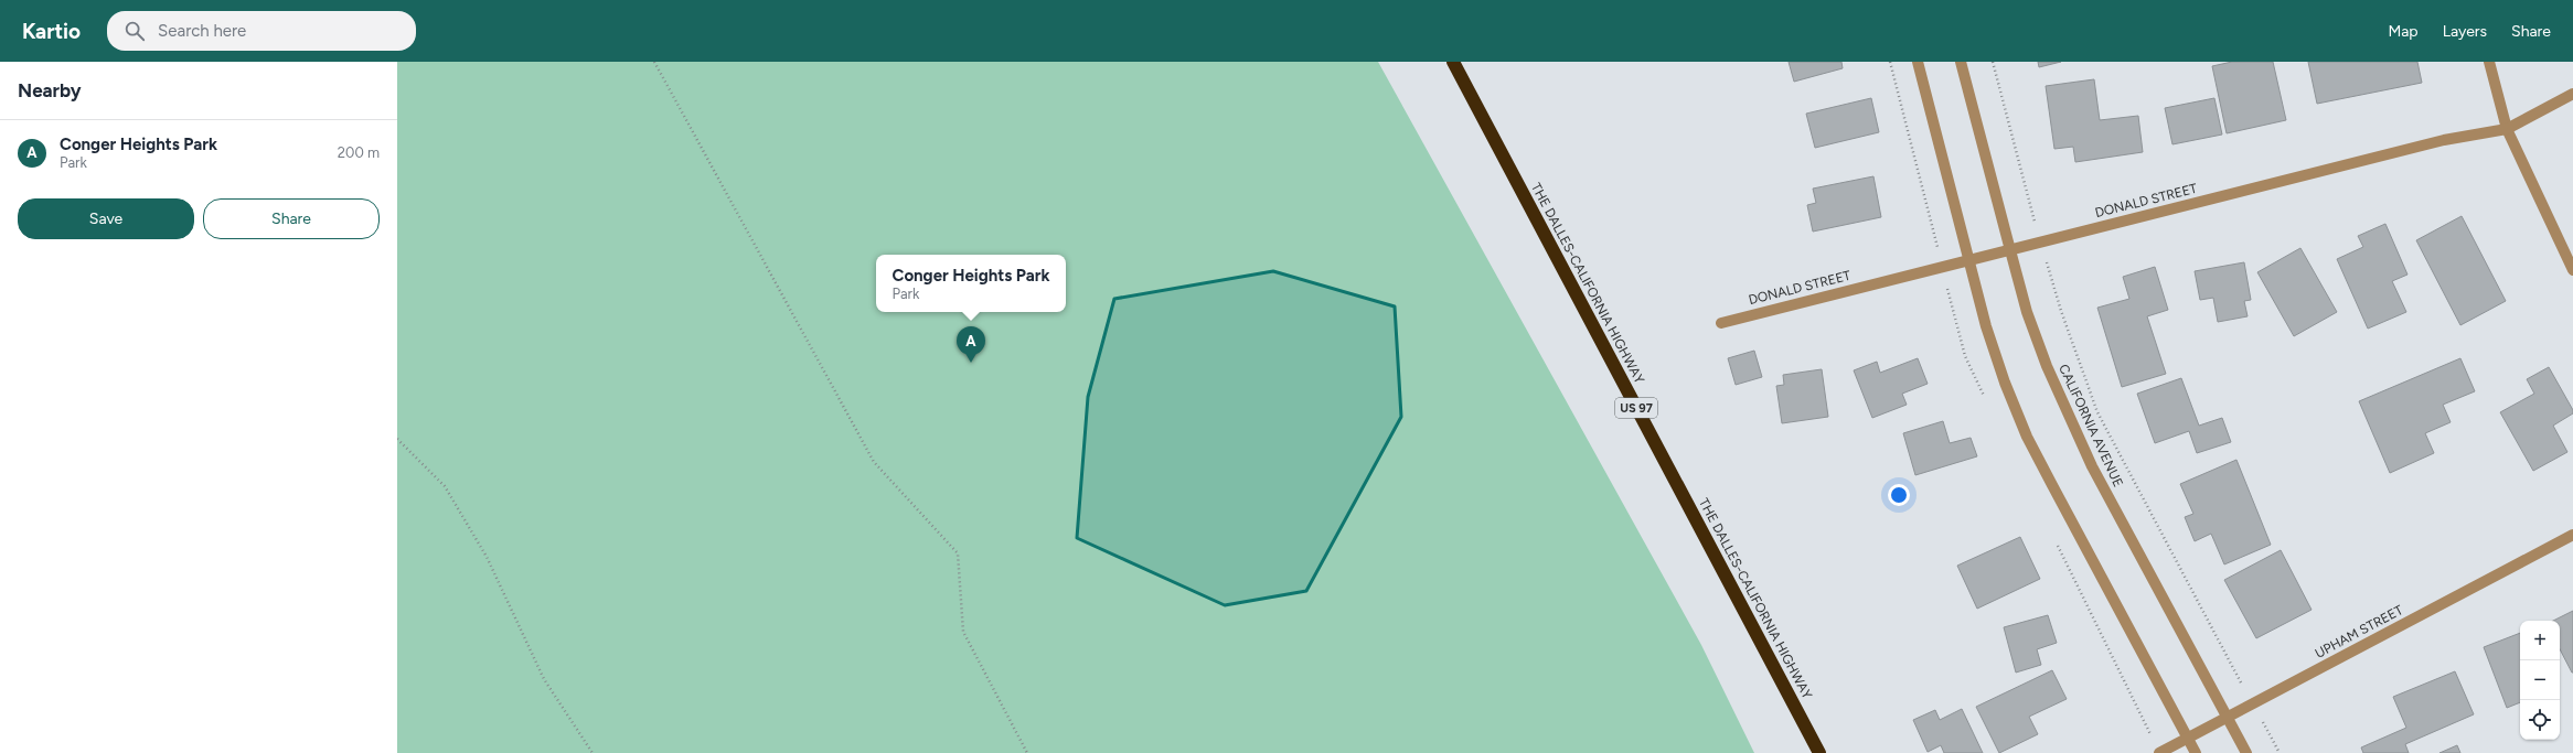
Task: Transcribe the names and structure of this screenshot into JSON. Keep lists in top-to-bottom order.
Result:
{
  "streets": {
    "highway": ["THE DALLES-CALIFORNIA HIGHWAY", "US 97"],
    "street": ["DONALD STREET", "CALIFORNIA AVENUE", "UPHAM STREET"]
  },
  "crossings": [
    ["DONALD STREET", "CALIFORNIA AVENUE"],
    ["CALIFORNIA AVENUE", "UPHAM STREET"]
  ],
  "page": {
    "header": "Kartio",
    "search": "Search here",
    "nav": ["Map", "Layers", "Share"],
    "heading": "Nearby",
    "list": [
      {
        "mark": "A",
        "name": "Conger Heights Park",
        "note": "Park",
        "value": "200 m"
      }
    ],
    "buttons": ["Save", "Share"],
    "popup": ["Conger Heights Park", "Park"],
    "pins": "A",
    "map_buttons": ["+", "−"]
  }
}
